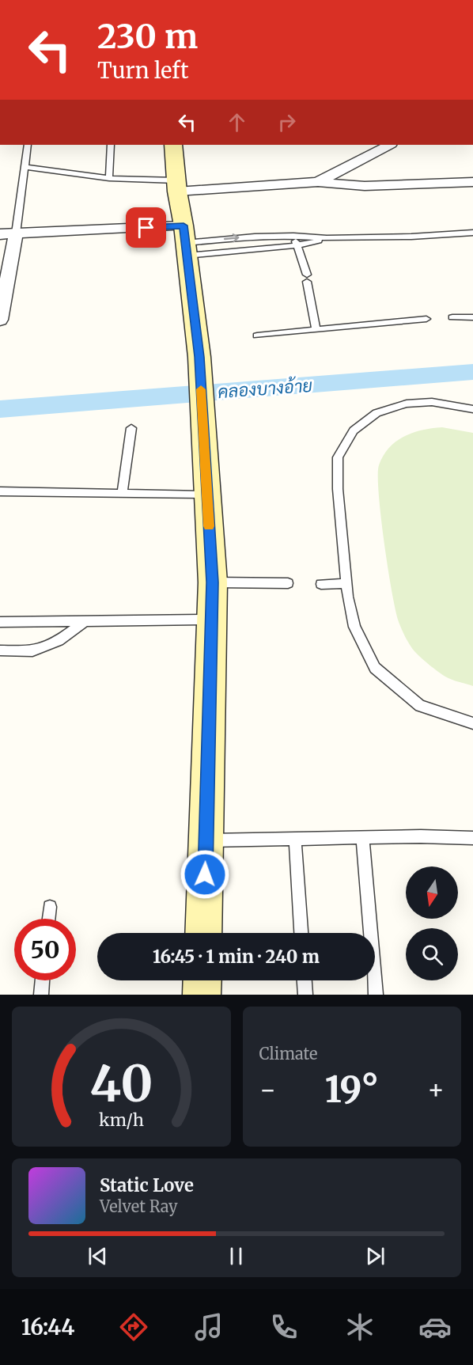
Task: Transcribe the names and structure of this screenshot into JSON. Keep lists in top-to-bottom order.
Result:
{
  "water": ["คลองบางอ้าย"],
  "north": "bottom",
  "page": {
    "turn": ["230 m", "Turn left"],
    "limit": "50",
    "trip": "16:45 · 1 min · 240 m",
    "tile": "Climate",
    "heat": ["−", "19°", "+"],
    "song": ["Static Love", "Velvet Ray"],
    "tabs": "16:44",
    "gauge": ["40", "km/h"]
  }
}
